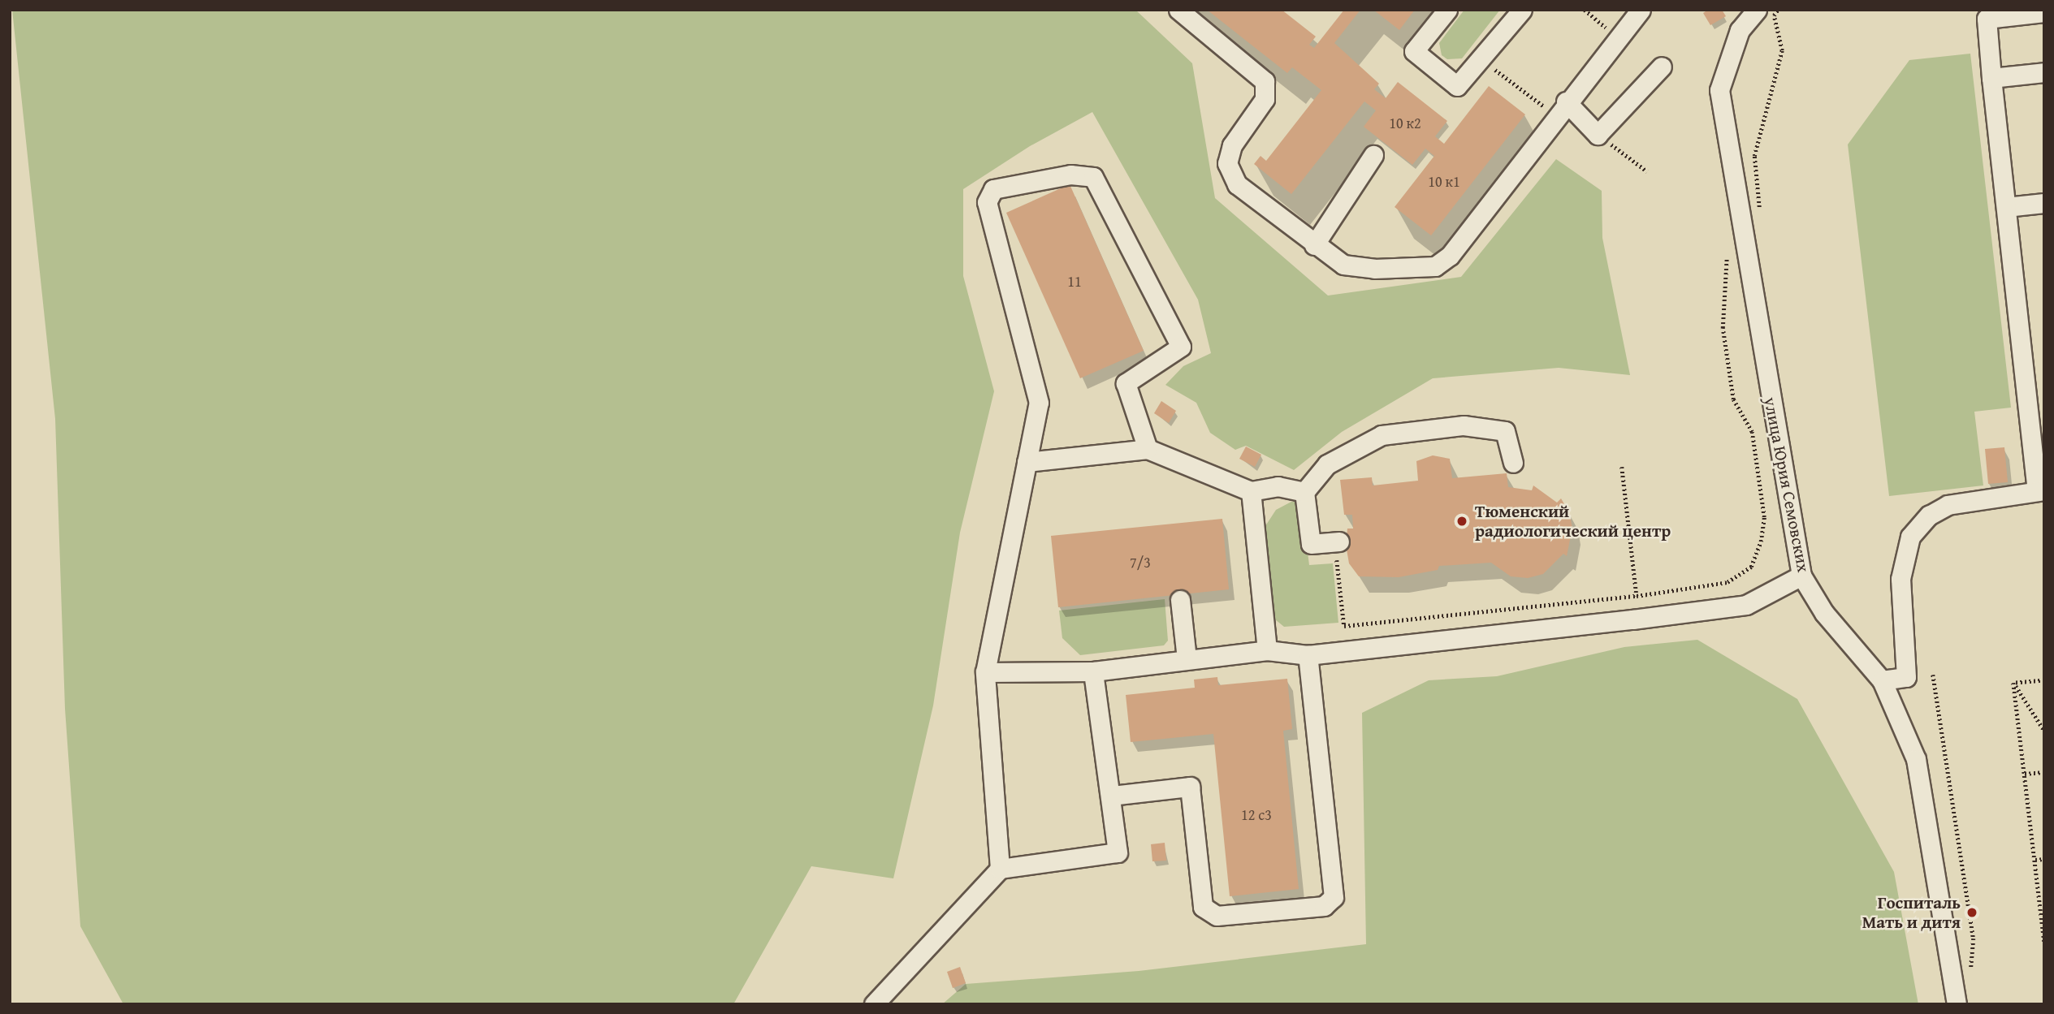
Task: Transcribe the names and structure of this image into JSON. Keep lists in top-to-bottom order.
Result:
{
  "streets": {
    "street": ["улица Юрия Семовских"]
  },
  "places": ["Тюменский радиологический центр", "Госпиталь Мать и дитя"],
  "house_numbers": [
    "10 к2",
    "10 к1",
    "11",
    "7/3",
    "12 с3"
  ]
}
